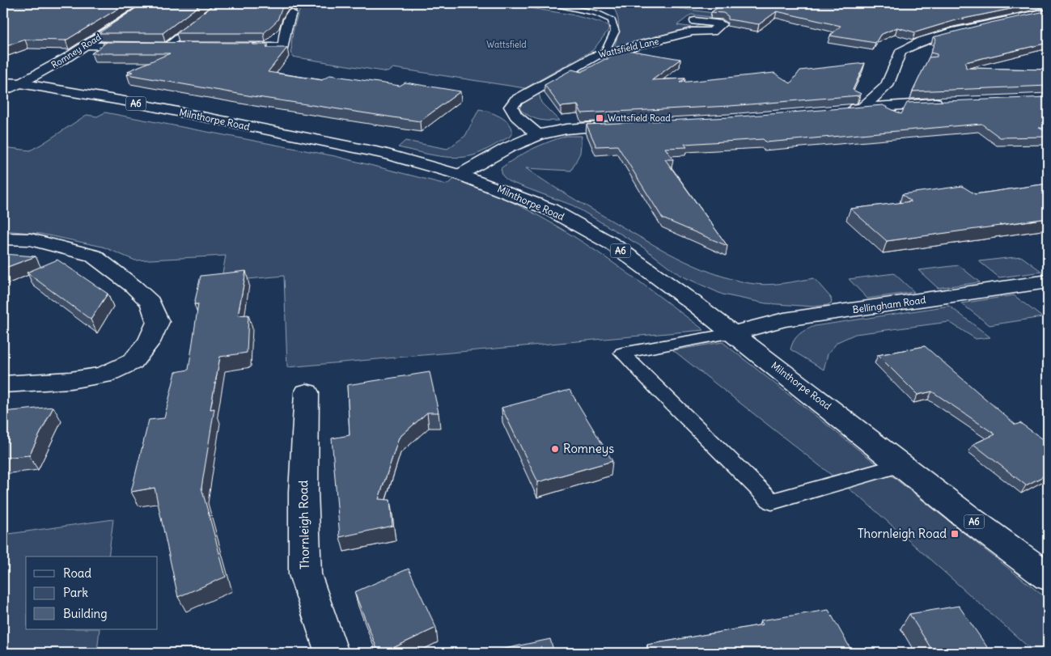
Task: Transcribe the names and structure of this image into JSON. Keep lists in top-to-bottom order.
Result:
{
  "streets": {
    "main road": [
      "Wattsfield Lane",
      "Romney Road",
      "A6",
      "Milnthorpe Road",
      "Bellingham Road",
      "Thornleigh Road"
    ]
  },
  "crossings": [
    ["Romney Road", "Milnthorpe Road"],
    ["Milnthorpe Road", "Bellingham Road"]
  ],
  "parks": ["Wattsfield"],
  "places": {
    "transit": ["Wattsfield Road", "Thornleigh Road"],
    "other": ["Romneys"]
  },
  "legend": ["Road", "Park", "Building"]
}
